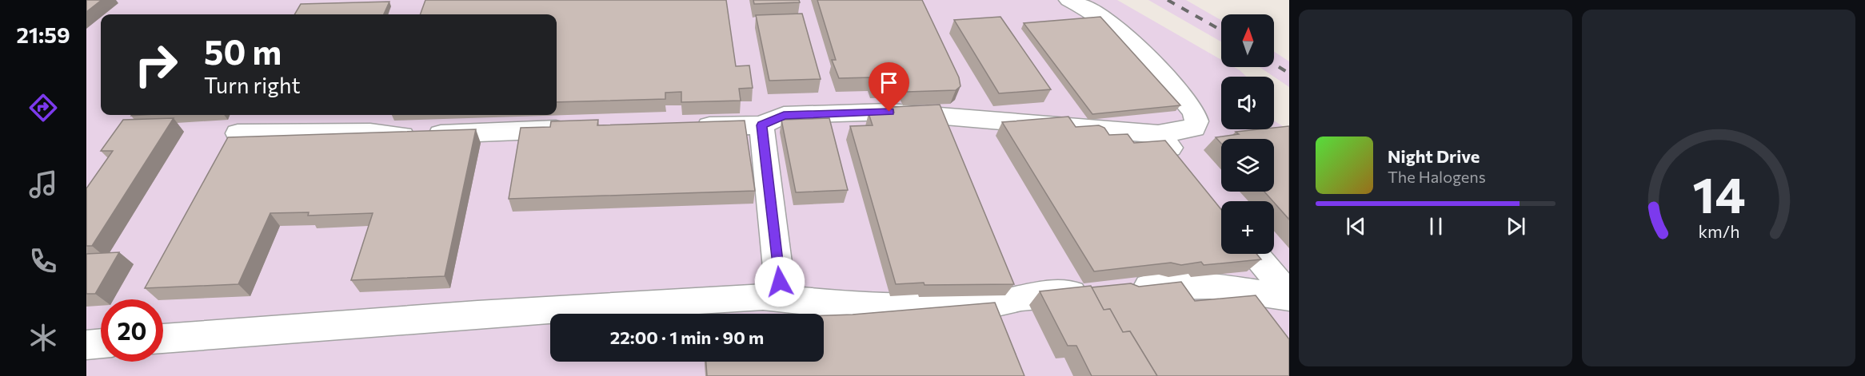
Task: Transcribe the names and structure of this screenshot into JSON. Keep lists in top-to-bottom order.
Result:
{
  "north": "top",
  "page": {
    "tabs": "21:59",
    "map_buttons": "+",
    "turn": ["50 m", "Turn right"],
    "song": ["Night Drive", "The Halogens"],
    "limit": "20",
    "trip": "22:00 · 1 min · 90 m",
    "gauge": ["14", "km/h"]
  }
}
